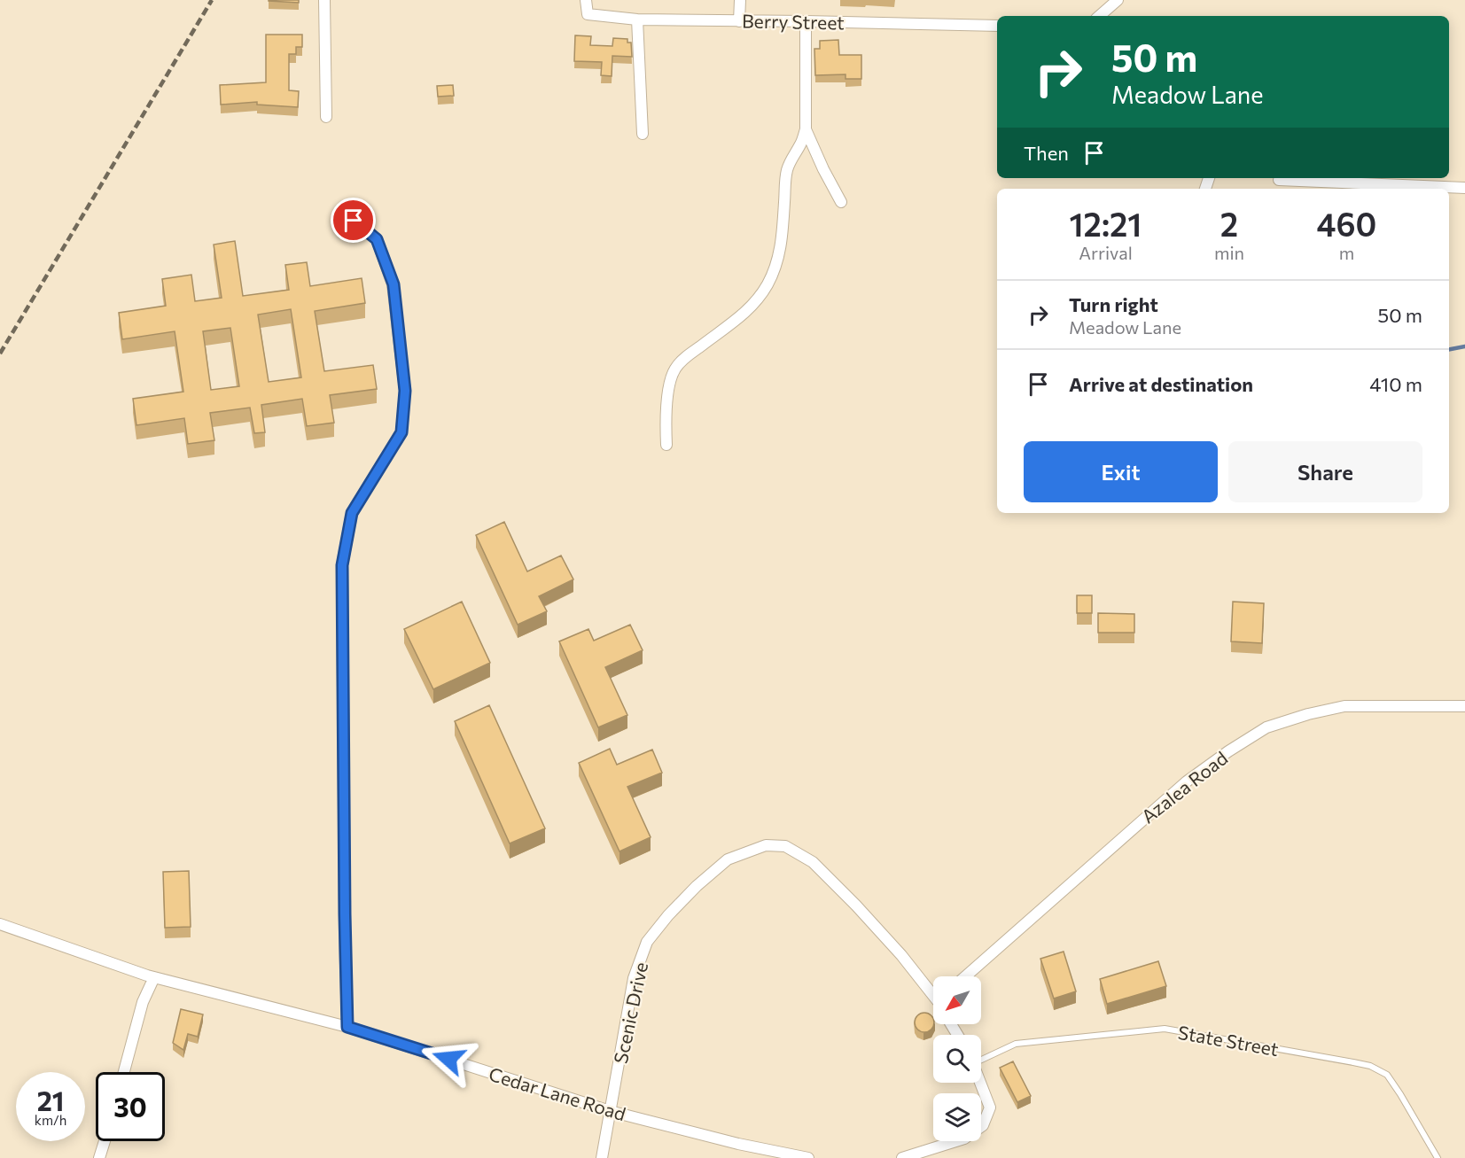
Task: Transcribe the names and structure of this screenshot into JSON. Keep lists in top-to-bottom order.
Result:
{
  "streets": {
    "street": [
      "Berry Street",
      "Azalea Road",
      "Scenic Drive",
      "Cedar Lane Road"
    ],
    "lane": ["State Street"]
  },
  "crossings": [
    ["Scenic Drive", "Cedar Lane Road"]
  ],
  "north": "bottom left",
  "page": {
    "turn": ["50 m", "Meadow Lane"],
    "then": "Then",
    "eta": [
      "12:21",
      "Arrival",
      "2",
      "min",
      "460",
      "m"
    ],
    "list": [
      {
        "name": "Turn right",
        "note": "Meadow Lane",
        "value": "50 m"
      },
      {
        "name": "Arrive at destination",
        "value": "410 m"
      }
    ],
    "buttons": ["Exit", "Share"],
    "speed": "21 km/h",
    "limit": "30"
  }
}
